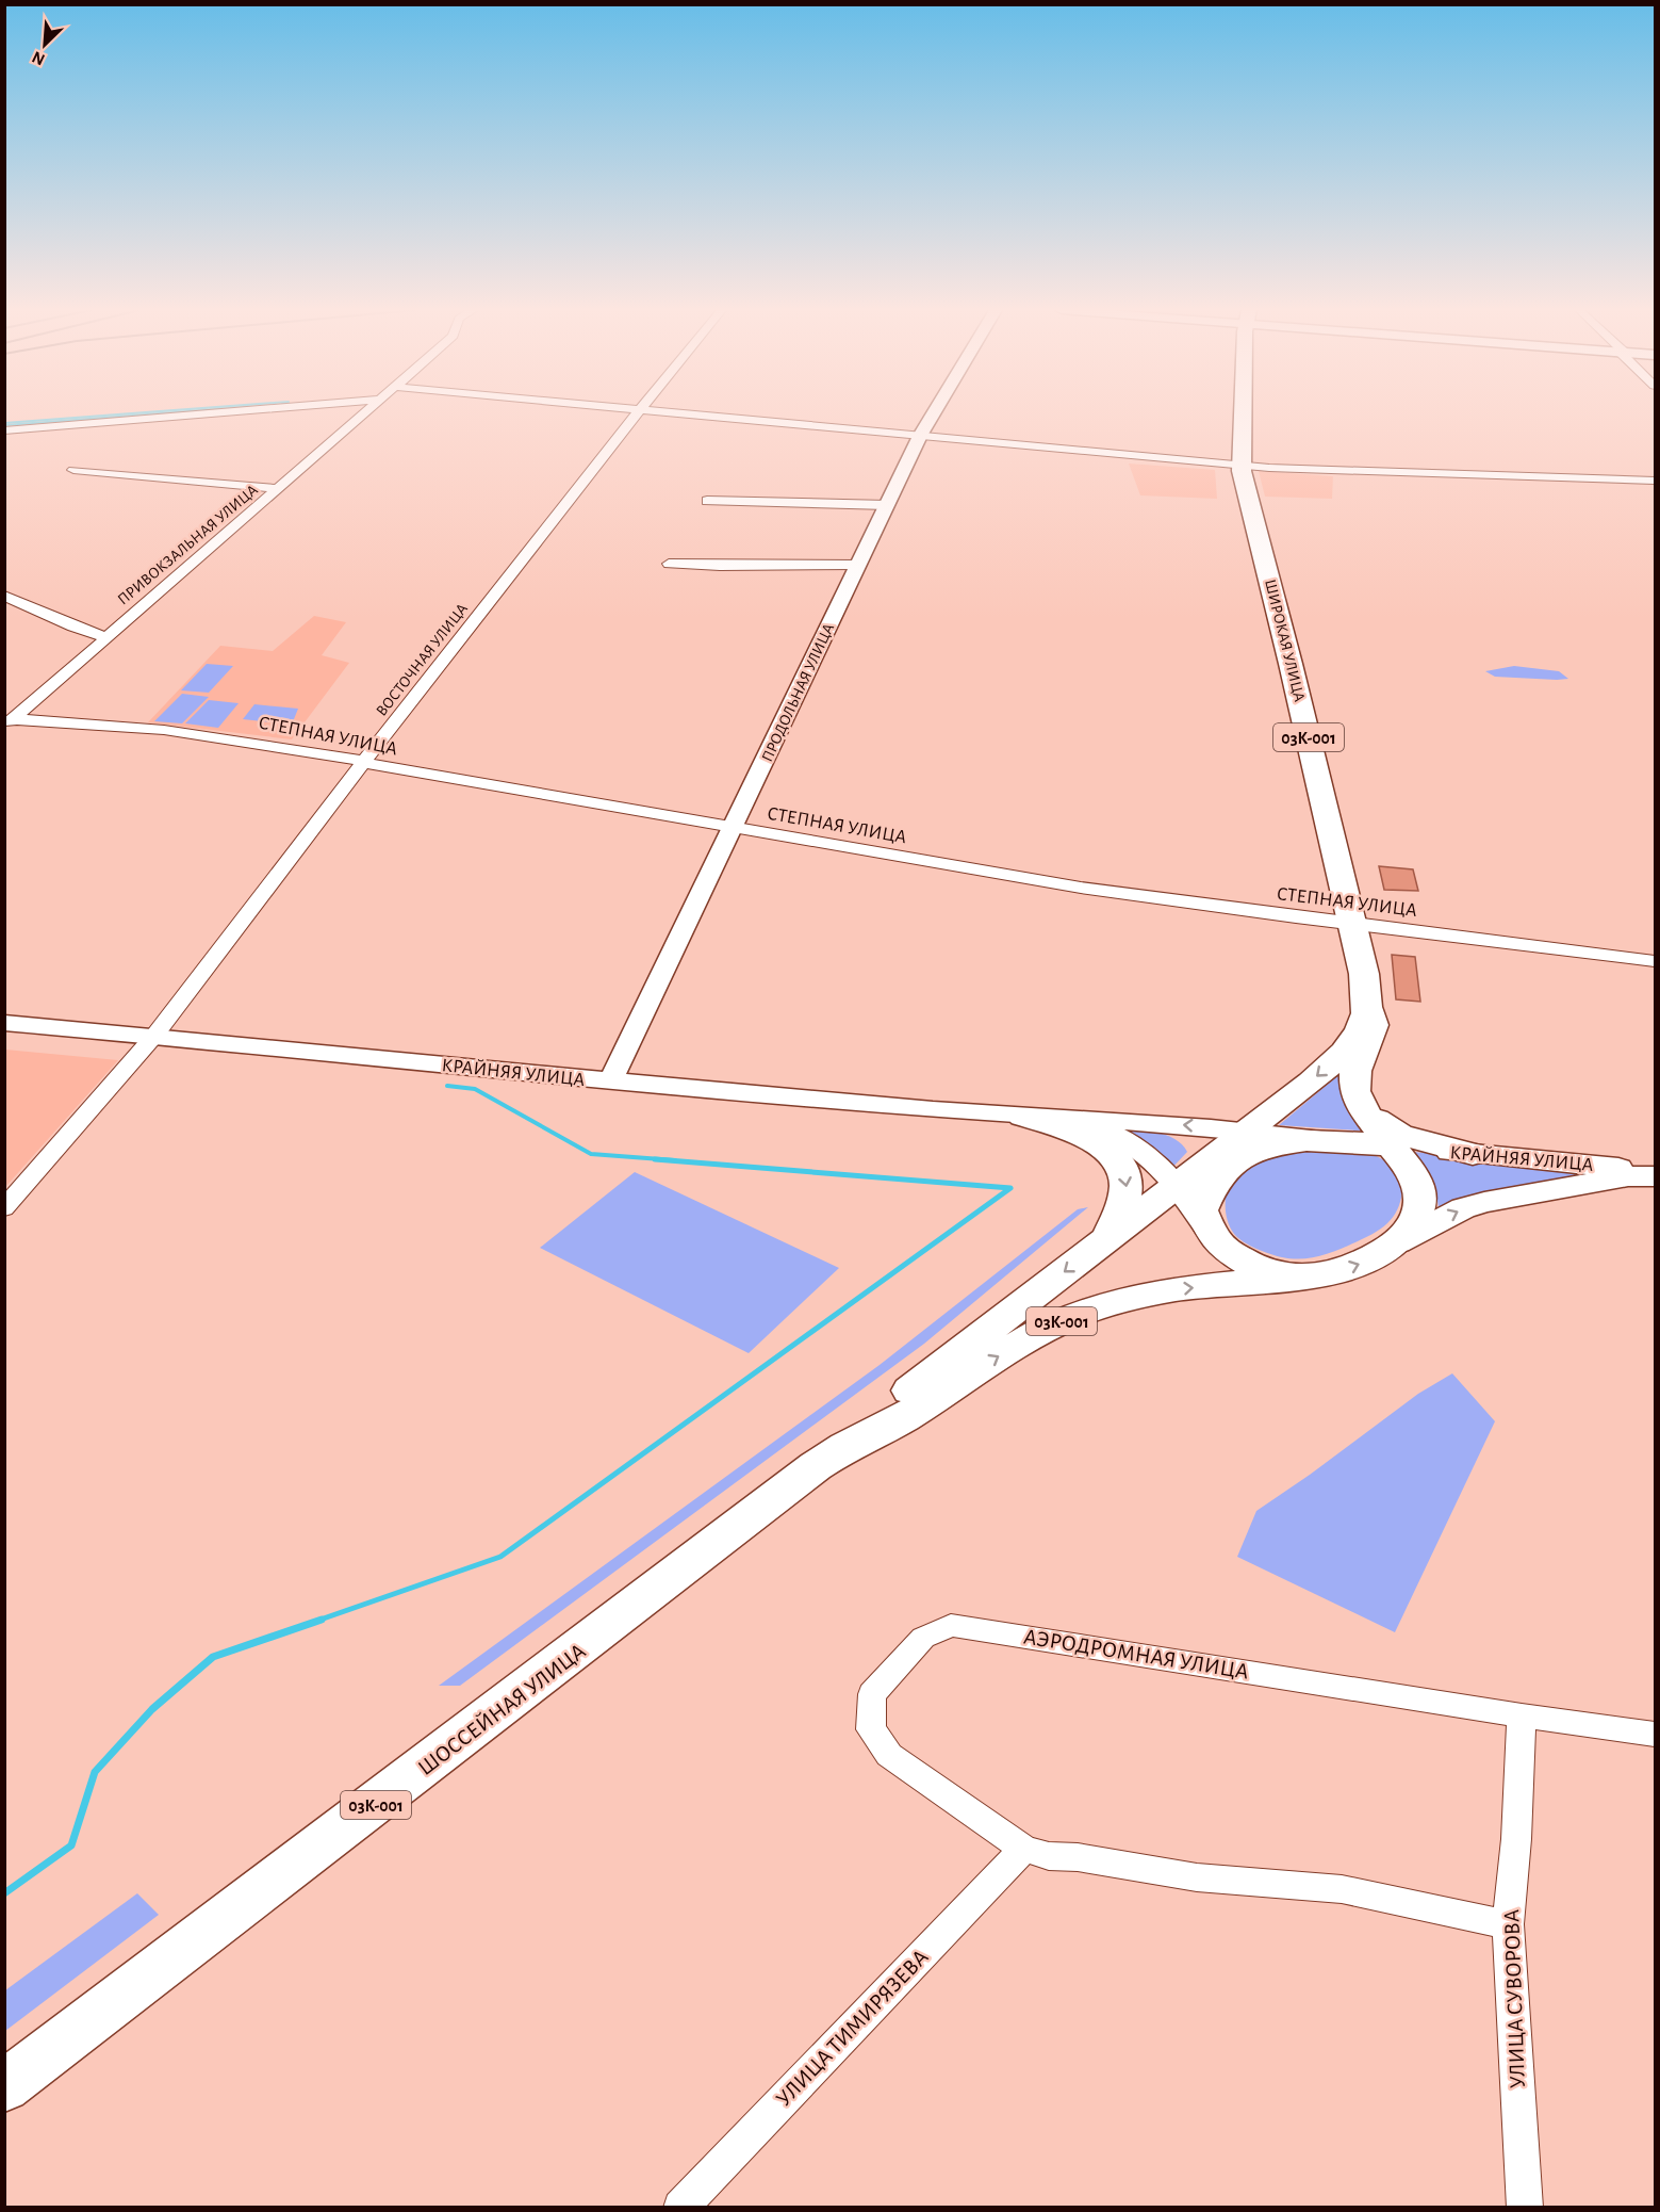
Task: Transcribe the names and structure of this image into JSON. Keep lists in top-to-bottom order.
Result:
{
  "streets": {
    "main road": [
      "ШИРОКАЯ УЛИЦА",
      "03К-001",
      "КРАЙНЯЯ УЛИЦА",
      "ШОССЕЙНАЯ УЛИЦА"
    ],
    "street": [
      "ПРИВОКЗАЛЬНАЯ УЛИЦА",
      "ВОСТОЧНАЯ УЛИЦА",
      "ПРОДОЛЬНАЯ УЛИЦА",
      "СТЕПНАЯ УЛИЦА",
      "АЭРОДРОМНАЯ УЛИЦА",
      "УЛИЦА СУВОРОВА",
      "УЛИЦА ТИМИРЯЗЕВА"
    ]
  },
  "crossings": [
    ["ПРИВОКЗАЛЬНАЯ УЛИЦА", "СТЕПНАЯ УЛИЦА"],
    ["ШИРОКАЯ УЛИЦА", "СТЕПНАЯ УЛИЦА"],
    ["ШИРОКАЯ УЛИЦА", "03К-001"],
    ["ВОСТОЧНАЯ УЛИЦА", "СТЕПНАЯ УЛИЦА"],
    ["ВОСТОЧНАЯ УЛИЦА", "КРАЙНЯЯ УЛИЦА"],
    ["ПРОДОЛЬНАЯ УЛИЦА", "СТЕПНАЯ УЛИЦА"],
    ["ПРОДОЛЬНАЯ УЛИЦА", "КРАЙНЯЯ УЛИЦА"],
    ["03К-001", "КРАЙНЯЯ УЛИЦА"],
    ["03К-001", "ШОССЕЙНАЯ УЛИЦА"],
    ["АЭРОДРОМНАЯ УЛИЦА", "УЛИЦА СУВОРОВА"],
    ["АЭРОДРОМНАЯ УЛИЦА", "УЛИЦА ТИМИРЯЗЕВА"]
  ],
  "north": "bottom left"
}
